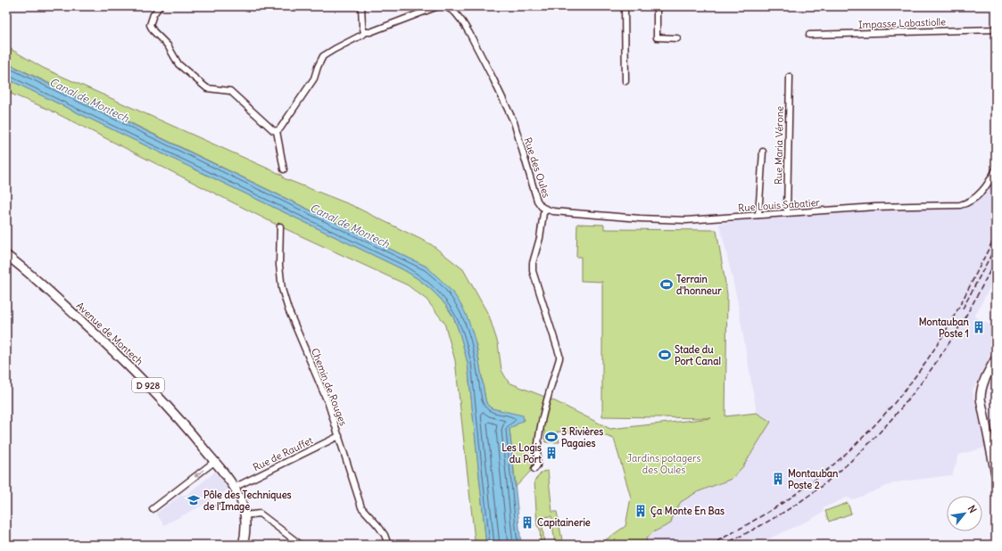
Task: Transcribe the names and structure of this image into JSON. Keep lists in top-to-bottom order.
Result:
{
  "streets": {
    "main road": ["Avenue de Montech", "D 928"],
    "street": [
      "Impasse Labastiolle",
      "Rue Maria Vérone",
      "Rue des Oules",
      "Rue Louis Sabatier",
      "Chemin de Rouges",
      "Rue de Rauffet"
    ]
  },
  "crossings": [
    ["Rue Maria Vérone", "Rue Louis Sabatier"],
    ["Rue des Oules", "Rue Louis Sabatier"],
    ["Avenue de Montech", "Rue de Rauffet"],
    ["Chemin de Rouges", "Rue de Rauffet"]
  ],
  "water": ["Canal de Montech"],
  "parks": ["Jardins potagers des Oules"],
  "places": {
    "sports": ["Terrain d'honneur", "Stade du Port Canal", "3 Rivières Pagaies"],
    "building": [
      "Montauban Poste 1",
      "Les Logis du Port",
      "Montauban Poste 2",
      "Ça Monte En Bas",
      "Capitainerie"
    ],
    "school or university": ["Pôle des Techniques de l'Image"]
  },
  "north": "top right"
}
